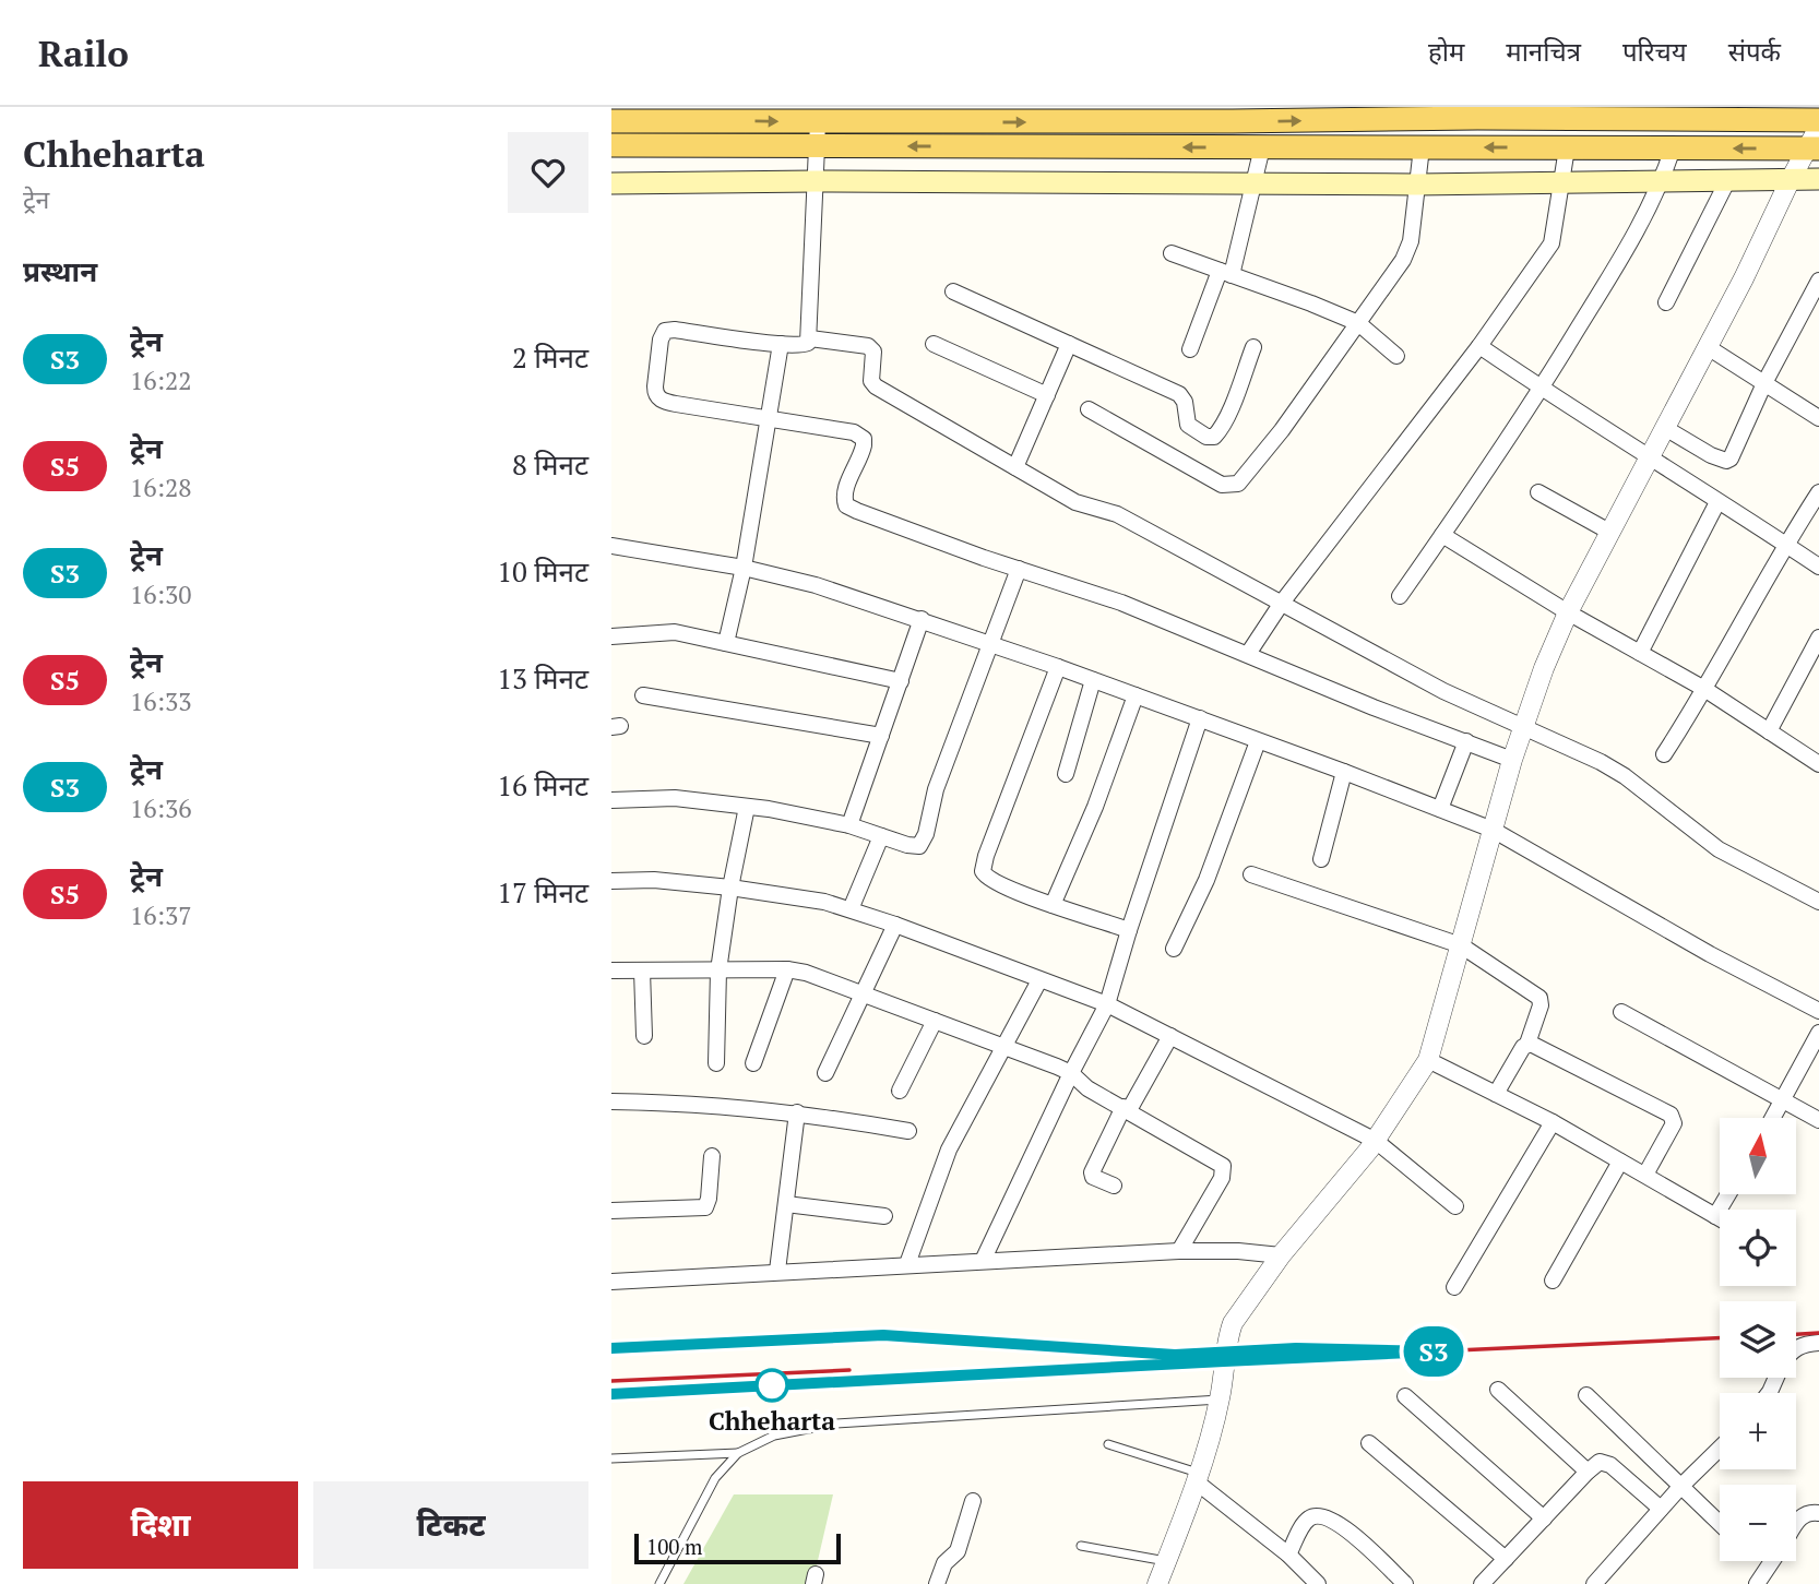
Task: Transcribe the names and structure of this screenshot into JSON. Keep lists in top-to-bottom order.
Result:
{
  "places": ["Chheharta"],
  "scale_bar": "100 m",
  "north": "top",
  "page": {
    "header": "Railo",
    "nav": [
      "होम",
      "मानचित्र",
      "परिचय",
      "संपर्क"
    ],
    "heading": [
      ["Chheharta", "ट्रेन"],
      "प्रस्थान"
    ],
    "on_map": "S3",
    "list": [
      {
        "mark": "S3",
        "name": "ट्रेन",
        "note": "16:22",
        "value": "2 मिनट"
      },
      {
        "mark": "S5",
        "name": "ट्रेन",
        "note": "16:28",
        "value": "8 मिनट"
      },
      {
        "mark": "S3",
        "name": "ट्रेन",
        "note": "16:30",
        "value": "10 मिनट"
      },
      {
        "mark": "S5",
        "name": "ट्रेन",
        "note": "16:33",
        "value": "13 मिनट"
      },
      {
        "mark": "S3",
        "name": "ट्रेन",
        "note": "16:36",
        "value": "16 मिनट"
      },
      {
        "mark": "S5",
        "name": "ट्रेन",
        "note": "16:37",
        "value": "17 मिनट"
      }
    ],
    "map_buttons": ["+", "−"],
    "buttons": ["दिशा", "टिकट"],
    "scale": "100 m"
  }
}
